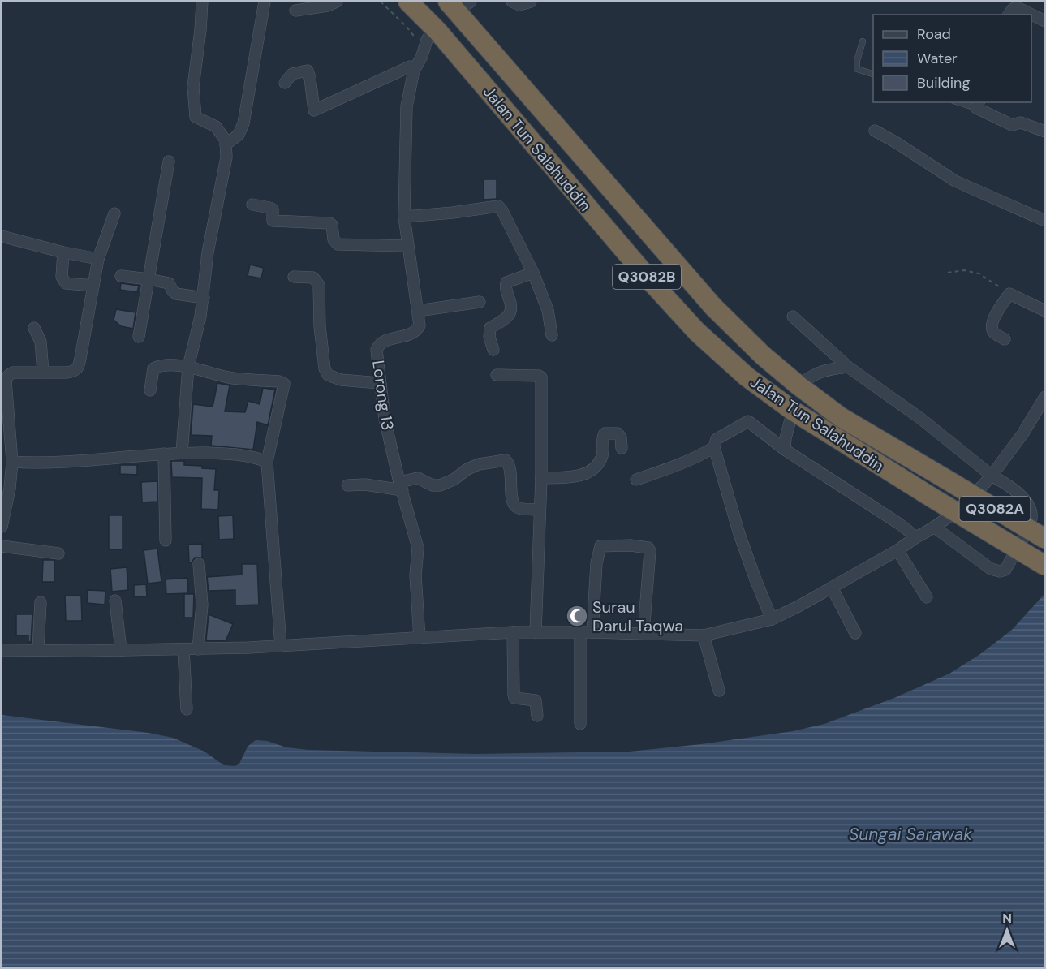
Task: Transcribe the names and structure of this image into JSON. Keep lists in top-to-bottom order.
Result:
{
  "streets": {
    "highway": ["Jalan Tun Salahuddin", "Q3082B", "Q3082A"],
    "street": ["Lorong 13"]
  },
  "crossings": [
    ["Jalan Tun Salahuddin", "Lorong 13"]
  ],
  "water": ["Sungai Sarawak"],
  "places": {
    "mosque": ["Surau Darul Taqwa"]
  },
  "legend": ["Road", "Water", "Building"],
  "north": "top"
}
